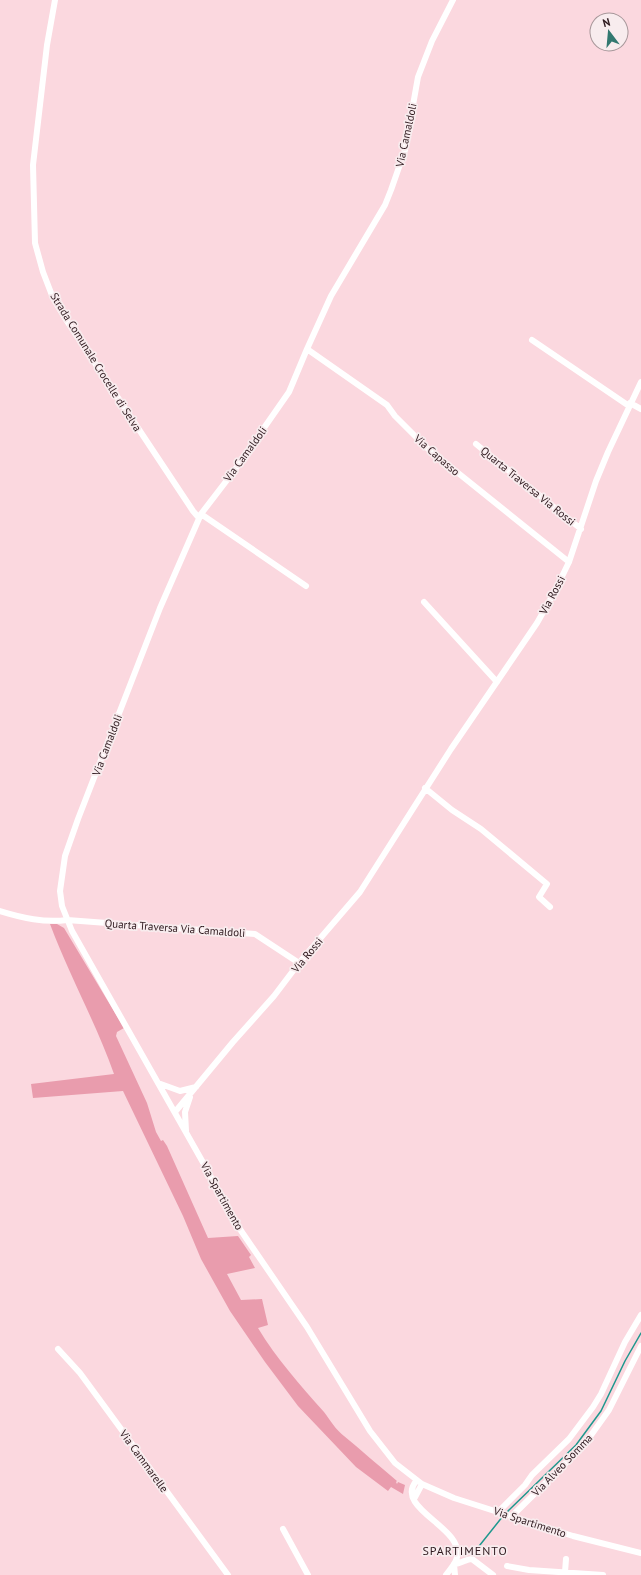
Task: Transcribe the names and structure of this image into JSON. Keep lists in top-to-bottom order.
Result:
{
  "streets": {
    "street": [
      "Via Camaldoli",
      "Strada Comunale Crocelle di Selva",
      "Via Capasso",
      "Quarta Traversa Via Rossi",
      "Via Rossi",
      "Quarta Traversa Via Camaldoli",
      "Via Spartimento",
      "Via Cammarelle",
      "Via Alveo Somma"
    ]
  },
  "crossings": [
    ["Via Camaldoli", "Strada Comunale Crocelle di Selva"],
    ["Via Camaldoli", "Via Capasso"],
    ["Via Camaldoli", "Quarta Traversa Via Camaldoli"],
    ["Via Camaldoli", "Via Spartimento"],
    ["Via Capasso", "Via Rossi"],
    ["Quarta Traversa Via Rossi", "Via Rossi"],
    ["Via Rossi", "Quarta Traversa Via Camaldoli"],
    ["Via Rossi", "Via Spartimento"],
    ["Quarta Traversa Via Camaldoli", "Via Spartimento"],
    ["Via Spartimento", "Via Alveo Somma"]
  ],
  "districts": ["SPARTIMENTO"],
  "north": "top"
}
